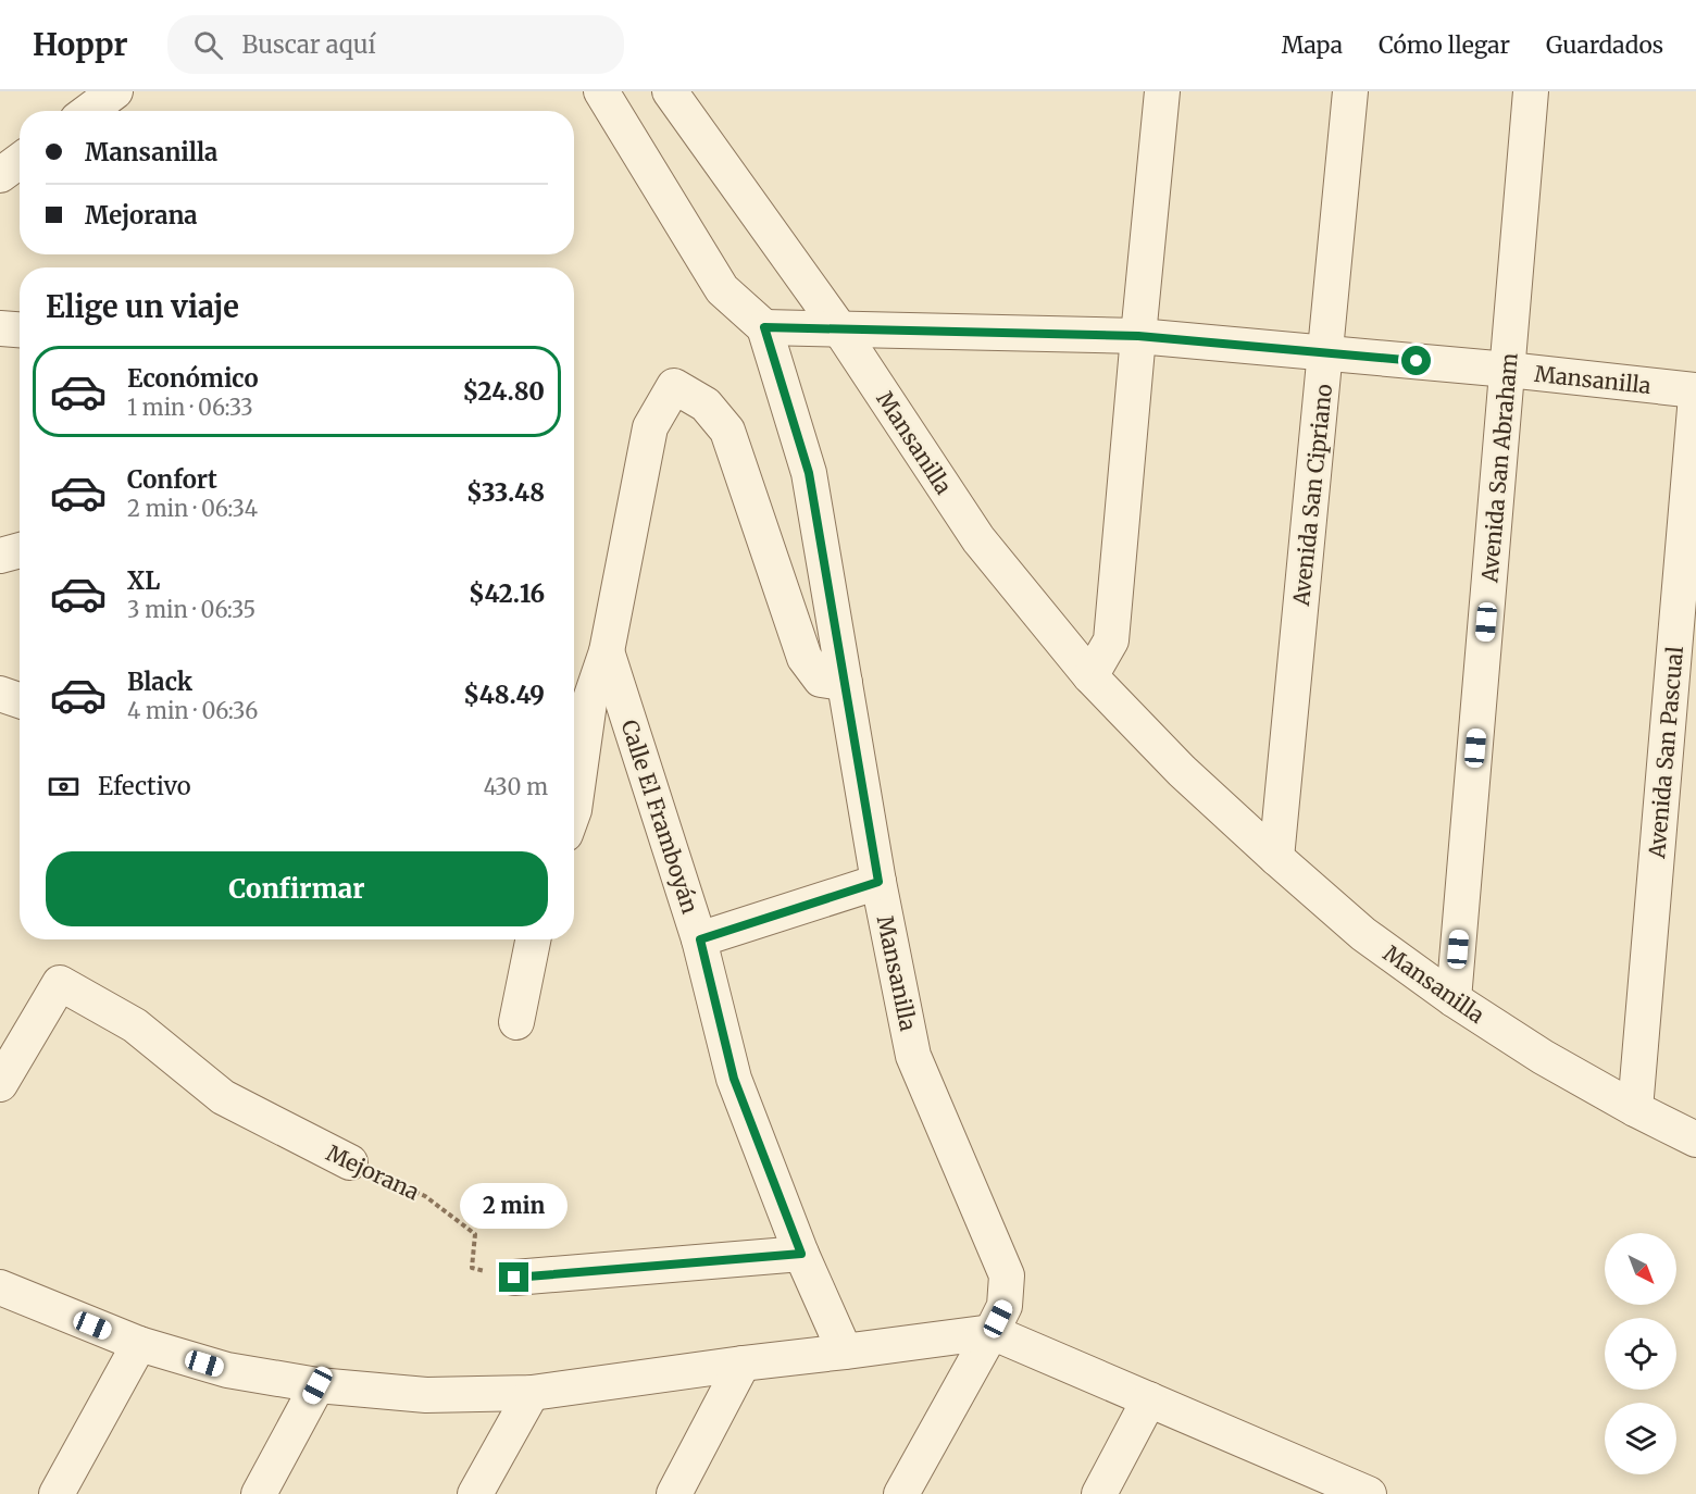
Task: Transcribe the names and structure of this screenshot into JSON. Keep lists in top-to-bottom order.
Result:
{
  "streets": {
    "street": [
      "Mansanilla",
      "Avenida San Abraham",
      "Avenida San Cipriano",
      "Avenida San Pascual",
      "Calle El Framboyán",
      "Mejorana"
    ]
  },
  "crossings": [
    ["Mansanilla", "Avenida San Abraham"],
    ["Mansanilla", "Avenida San Cipriano"],
    ["Mansanilla", "Avenida San Pascual"],
    ["Mansanilla", "Calle El Framboyán"]
  ],
  "north": "bottom right",
  "page": {
    "header": "Hoppr",
    "search": "Buscar aquí",
    "nav": ["Mapa", "Cómo llegar", "Guardados"],
    "banner": ["Mansanilla", "Mejorana"],
    "heading": "Elige un viaje",
    "list": [
      {
        "name": "Económico",
        "note": "1 min · 06:33",
        "value": "$24.80"
      },
      {
        "name": "Confort",
        "note": "2 min · 06:34",
        "value": "$33.48"
      },
      {
        "name": "XL",
        "note": "3 min · 06:35",
        "value": "$42.16"
      },
      {
        "name": "Black",
        "note": "4 min · 06:36",
        "value": "$48.49"
      }
    ],
    "pay": ["Efectivo", "430 m"],
    "buttons": "Confirmar",
    "bubble": "2 min"
  }
}
